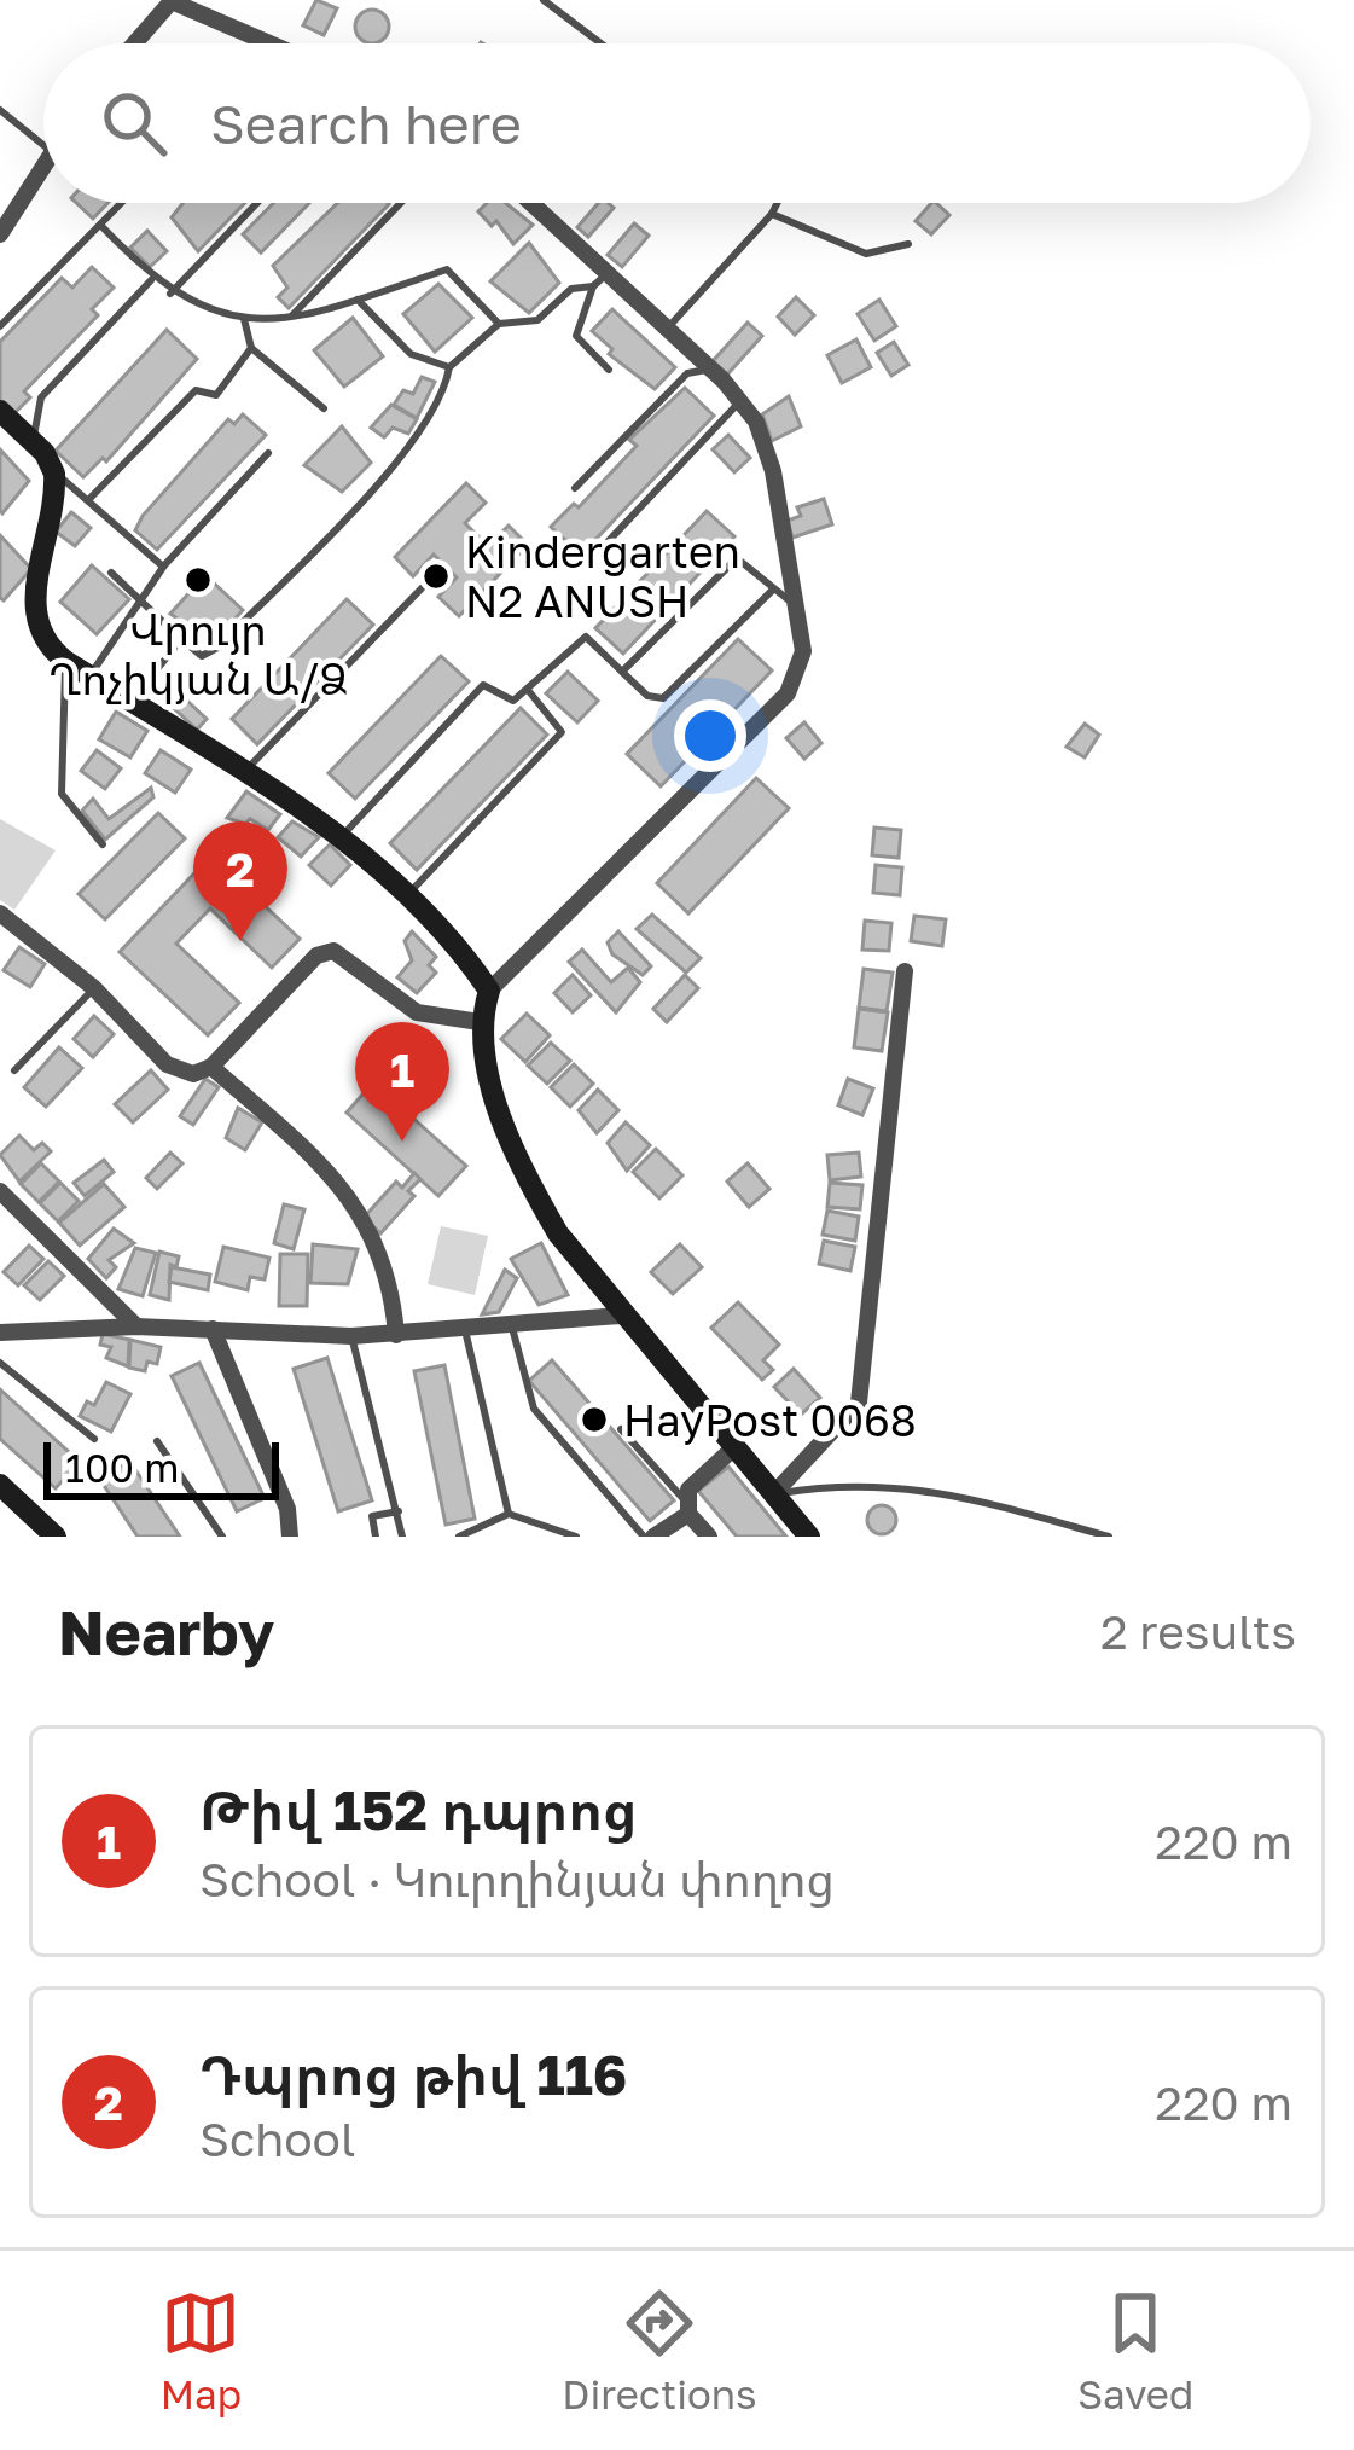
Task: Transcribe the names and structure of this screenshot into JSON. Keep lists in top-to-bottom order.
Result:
{
  "places": ["Kindergarten N2 ANUSH", "Վրույր Ղոչիկյան Ա/Ձ", "HayPost 0068"],
  "scale_bar": "100 m",
  "page": {
    "search": "Search here",
    "pins": ["2", "1"],
    "scale": "100 m",
    "heading": ["Nearby", "2 results"],
    "list": [
      {
        "mark": "1",
        "name": "Թիվ 152 դպրոց",
        "note": "School · Կուրղինյան փողոց",
        "value": "220 m"
      },
      {
        "mark": "2",
        "name": "Դպրոց թիվ 116",
        "note": "School",
        "value": "220 m"
      }
    ],
    "nav": ["Map", "Directions", "Saved"]
  }
}
